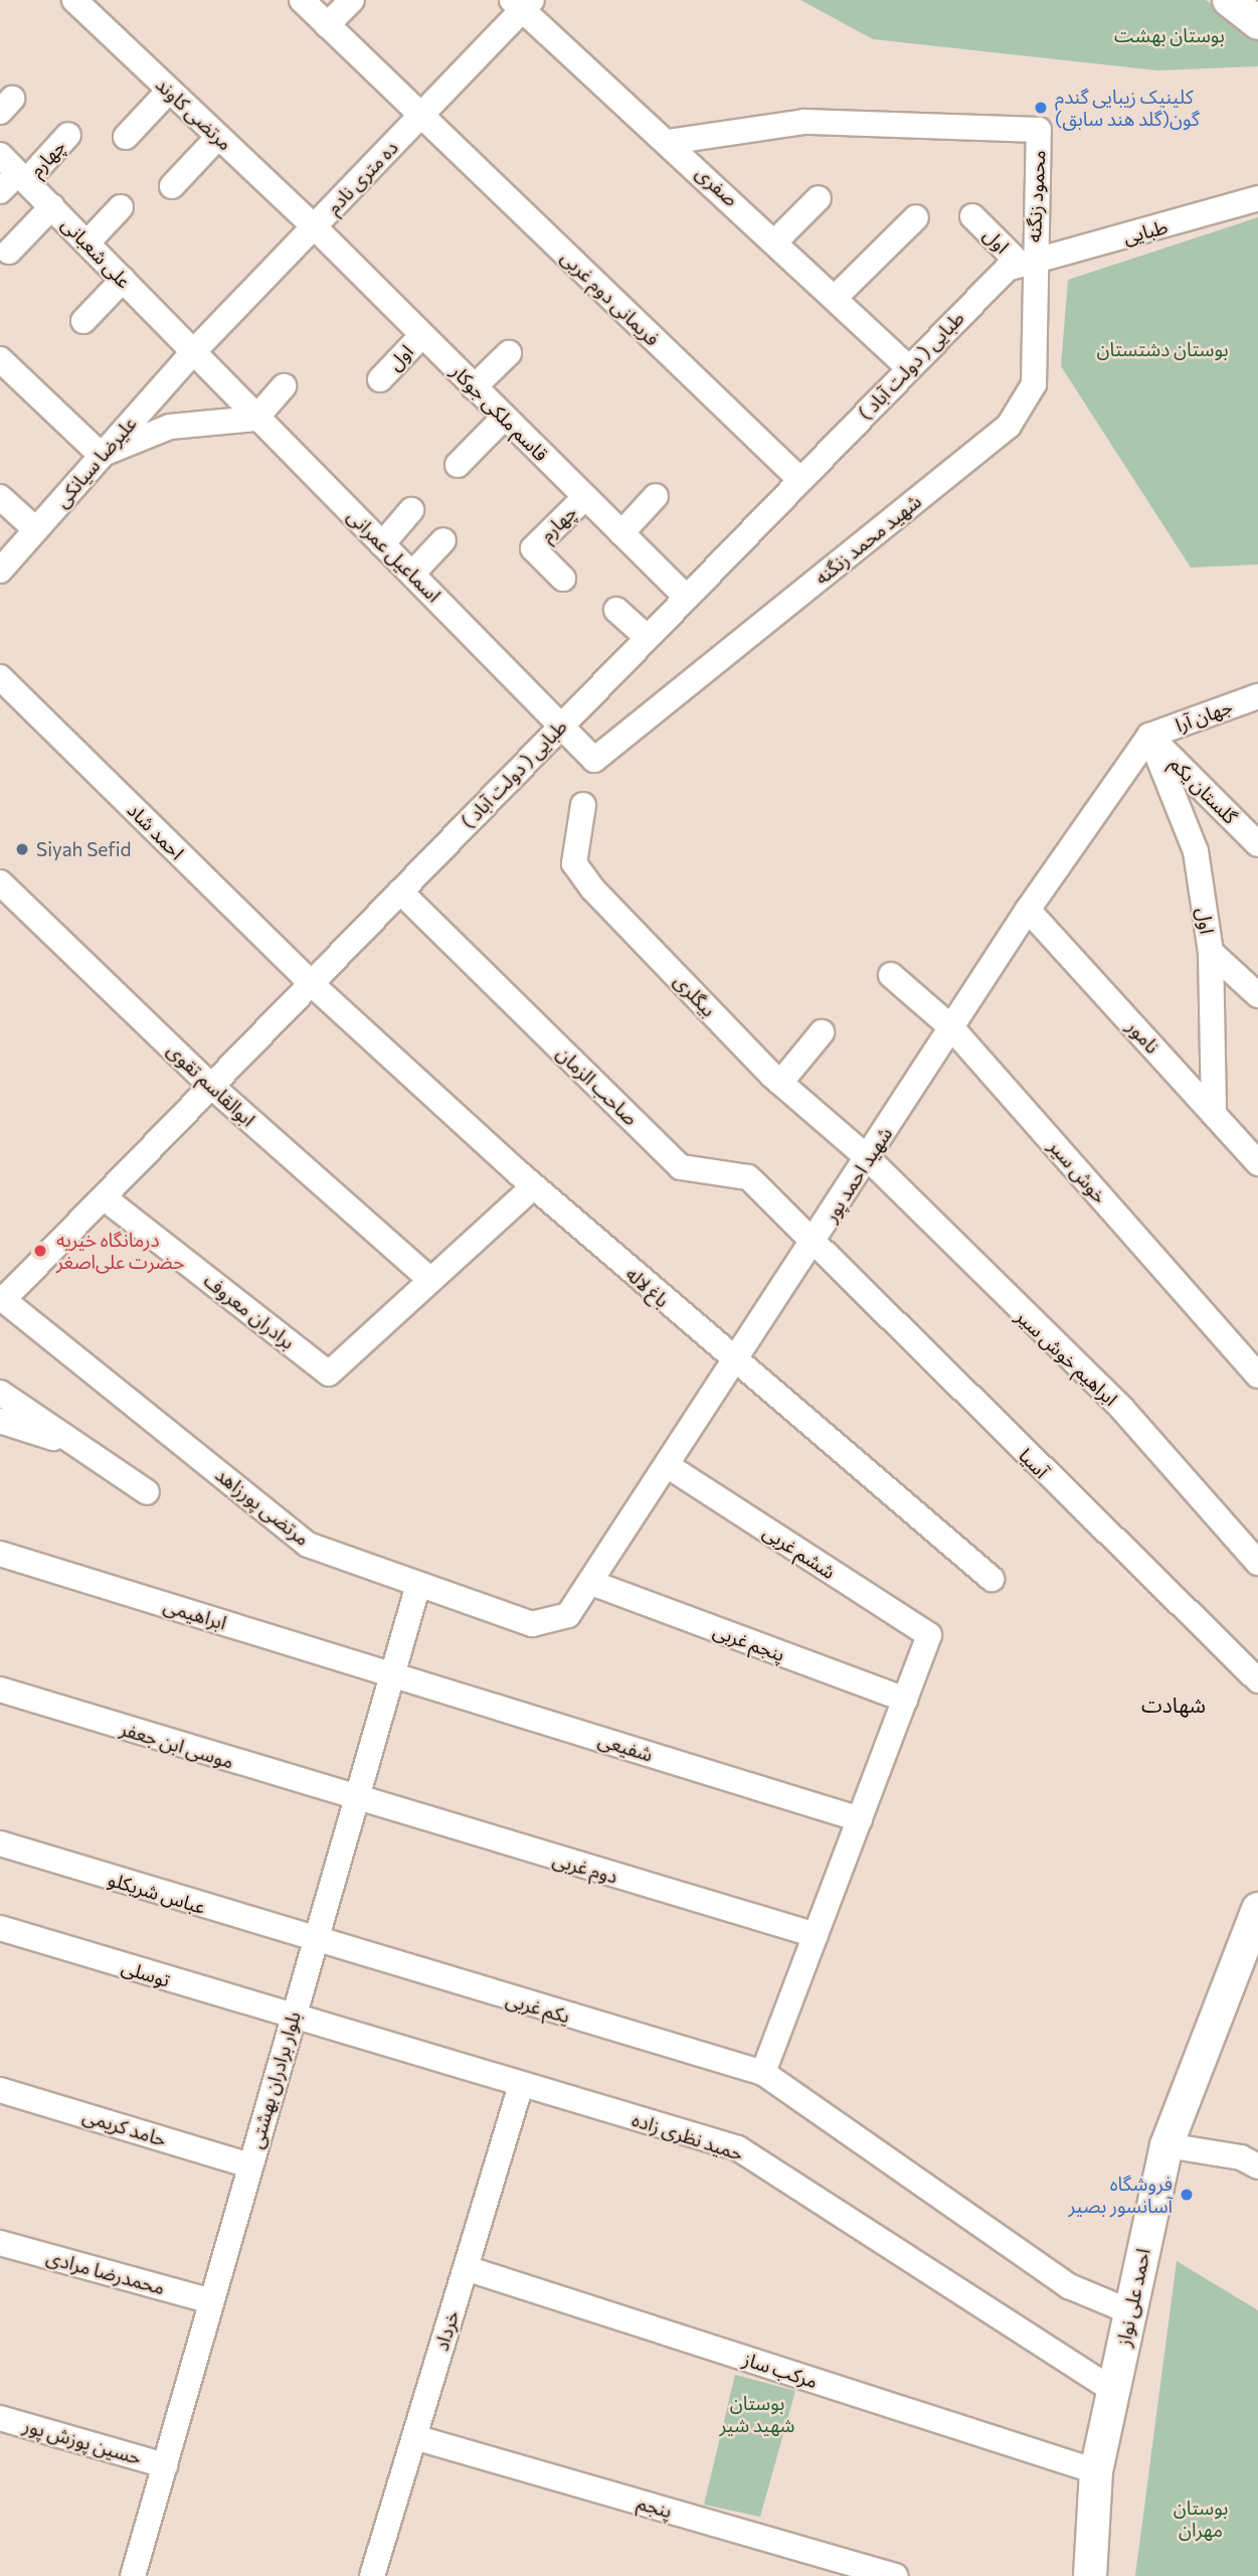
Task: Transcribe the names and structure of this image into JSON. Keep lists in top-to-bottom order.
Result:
{
  "streets": {
    "main road": ["احمد علی نواز"],
    "street": [
      "مرتضی کاوند",
      "چهارم",
      "ده متری نادم",
      "صفری",
      "محمود زنگنه",
      "طبایی",
      "اول",
      "علی شعبانی",
      "فریمانی دوم غربی",
      "طبایی ( دولت آباد )",
      "قاسم ملکی جوکار",
      "علیرضا سیانکی",
      "شهید محمد زنگنه",
      "اسماعیل عمرانی",
      "جهان آرا",
      "گلستان یکم",
      "احمد شاد",
      "بیگلری",
      "نامور",
      "ابوالقاسم تقوی",
      "صاحب الزمان",
      "خوش سیر",
      "شهید احمد پور",
      "باغ لاله",
      "برادران معروف",
      "ابراهیم خوش سیر",
      "آسیا",
      "مرتضی پورزاهد",
      "ششم غربی",
      "ابراهیمی",
      "پنجم غربی",
      "موسی ابن جعفر",
      "شفیعی",
      "دوم غربی",
      "عباس شریکلو",
      "توسلی",
      "یکم غربی",
      "بلوار برادران بهشتی",
      "حامد کریمی",
      "حمید نظری زاده",
      "محمدرضا مرادی",
      "خرداد",
      "مرکب ساز",
      "حسین پوزش پور",
      "پنجم"
    ]
  },
  "crossings": [
    ["مرتضی کاوند", "ده متری نادم"],
    ["مرتضی کاوند", "قاسم ملکی جوکار"],
    ["چهارم", "علی شعبانی"],
    ["چهارم", "قاسم ملکی جوکار"],
    ["ده متری نادم", "صفری"],
    ["ده متری نادم", "علی شعبانی"],
    ["ده متری نادم", "فریمانی دوم غربی"],
    ["ده متری نادم", "قاسم ملکی جوکار"],
    ["ده متری نادم", "علیرضا سیانکی"],
    ["ده متری نادم", "اسماعیل عمرانی"],
    ["صفری", "محمود زنگنه"],
    ["صفری", "طبایی ( دولت آباد )"],
    ["محمود زنگنه", "طبایی"],
    ["محمود زنگنه", "اول"],
    ["محمود زنگنه", "طبایی ( دولت آباد )"],
    ["محمود زنگنه", "شهید محمد زنگنه"],
    ["طبایی", "اول"],
    ["طبایی", "طبایی ( دولت آباد )"],
    ["طبایی", "شهید محمد زنگنه"],
    ["اول", "طبایی ( دولت آباد )"],
    ["اول", "قاسم ملکی جوکار"],
    ["اول", "شهید محمد زنگنه"],
    ["اول", "جهان آرا"],
    ["اول", "گلستان یکم"],
    ["اول", "نامور"],
    ["اول", "شهید احمد پور"],
    ["علی شعبانی", "علیرضا سیانکی"],
    ["علی شعبانی", "اسماعیل عمرانی"],
    ["فریمانی دوم غربی", "طبایی ( دولت آباد )"],
    ["طبایی ( دولت آباد )", "قاسم ملکی جوکار"],
    ["طبایی ( دولت آباد )", "شهید محمد زنگنه"],
    ["طبایی ( دولت آباد )", "اسماعیل عمرانی"],
    ["طبایی ( دولت آباد )", "احمد شاد"],
    ["طبایی ( دولت آباد )", "ابوالقاسم تقوی"],
    ["طبایی ( دولت آباد )", "صاحب الزمان"],
    ["طبایی ( دولت آباد )", "باغ لاله"],
    ["طبایی ( دولت آباد )", "برادران معروف"],
    ["طبایی ( دولت آباد )", "مرتضی پورزاهد"],
    ["علیرضا سیانکی", "اسماعیل عمرانی"],
    ["شهید محمد زنگنه", "اسماعیل عمرانی"],
    ["جهان آرا", "گلستان یکم"],
    ["جهان آرا", "شهید احمد پور"],
    ["گلستان یکم", "شهید احمد پور"],
    ["احمد شاد", "باغ لاله"],
    ["بیگلری", "شهید احمد پور"],
    ["بیگلری", "ابراهیم خوش سیر"],
    ["نامور", "شهید احمد پور"],
    ["ابوالقاسم تقوی", "برادران معروف"],
    ["صاحب الزمان", "شهید احمد پور"],
    ["صاحب الزمان", "آسیا"],
    ["خوش سیر", "شهید احمد پور"],
    ["شهید احمد پور", "باغ لاله"],
    ["شهید احمد پور", "ابراهیم خوش سیر"],
    ["شهید احمد پور", "آسیا"],
    ["شهید احمد پور", "مرتضی پورزاهد"],
    ["شهید احمد پور", "ششم غربی"],
    ["شهید احمد پور", "پنجم غربی"],
    ["مرتضی پورزاهد", "بلوار برادران بهشتی"],
    ["ششم غربی", "پنجم غربی"],
    ["ابراهیمی", "شفیعی"],
    ["ابراهیمی", "بلوار برادران بهشتی"],
    ["موسی ابن جعفر", "دوم غربی"],
    ["موسی ابن جعفر", "بلوار برادران بهشتی"],
    ["شفیعی", "بلوار برادران بهشتی"],
    ["دوم غربی", "بلوار برادران بهشتی"],
    ["عباس شریکلو", "یکم غربی"],
    ["عباس شریکلو", "بلوار برادران بهشتی"],
    ["توسلی", "بلوار برادران بهشتی"],
    ["توسلی", "حمید نظری زاده"],
    ["یکم غربی", "بلوار برادران بهشتی"],
    ["یکم غربی", "احمد علی نواز"],
    ["بلوار برادران بهشتی", "حامد کریمی"],
    ["بلوار برادران بهشتی", "حمید نظری زاده"],
    ["بلوار برادران بهشتی", "محمدرضا مرادی"],
    ["بلوار برادران بهشتی", "حسین پوزش پور"],
    ["حمید نظری زاده", "احمد علی نواز"],
    ["حمید نظری زاده", "خرداد"],
    ["احمد علی نواز", "مرکب ساز"],
    ["خرداد", "مرکب ساز"],
    ["خرداد", "پنجم"]
  ],
  "districts": ["شهادت"],
  "parks": [
    "بوستان بهشت",
    "بوستان دشتستان",
    "بوستان شهید شیر",
    "بوستان مهران"
  ],
  "places": [
    "کلینیک زیبایی گندم گون(گلد هند سابق)",
    "Siyah Sefid",
    "درمانگاه خیریه حضرت علی‌اصغر",
    "فروشگاه آسانسور بصیر"
  ]
}
